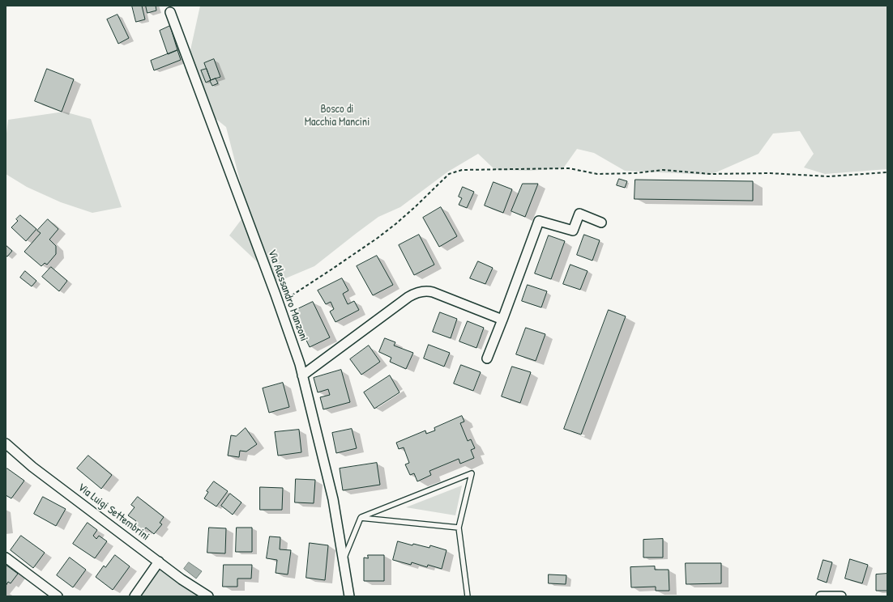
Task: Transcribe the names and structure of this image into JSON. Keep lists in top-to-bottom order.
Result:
{
  "streets": {
    "street": ["Via Alessandro Manzoni", "Via Luigi Settembrini"]
  },
  "parks": ["Bosco di Macchia Mancini"]
}
